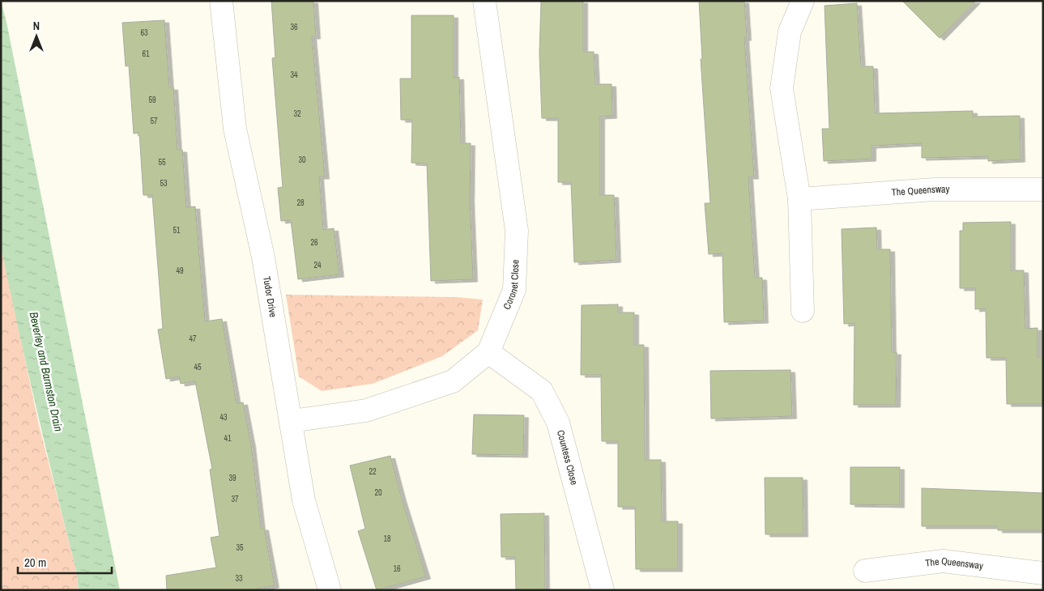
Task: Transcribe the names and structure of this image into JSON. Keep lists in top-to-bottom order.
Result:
{
  "streets": {
    "street": [
      "The Queensway",
      "Coronet Close",
      "Tudor Drive",
      "Countess Close"
    ]
  },
  "crossings": [
    ["Coronet Close", "Tudor Drive"],
    ["Coronet Close", "Countess Close"]
  ],
  "water": ["Beverley and Barmston Drain"],
  "house_numbers": [
    "36",
    "63",
    "61",
    "34",
    "59",
    "32",
    "57",
    "30",
    "55",
    "53",
    "28",
    "51",
    "26",
    "24",
    "49",
    "47",
    "45",
    "43",
    "41",
    "22",
    "39",
    "20",
    "37",
    "18",
    "35",
    "16",
    "33"
  ],
  "scale_bar": "20 m",
  "north": "top"
}
